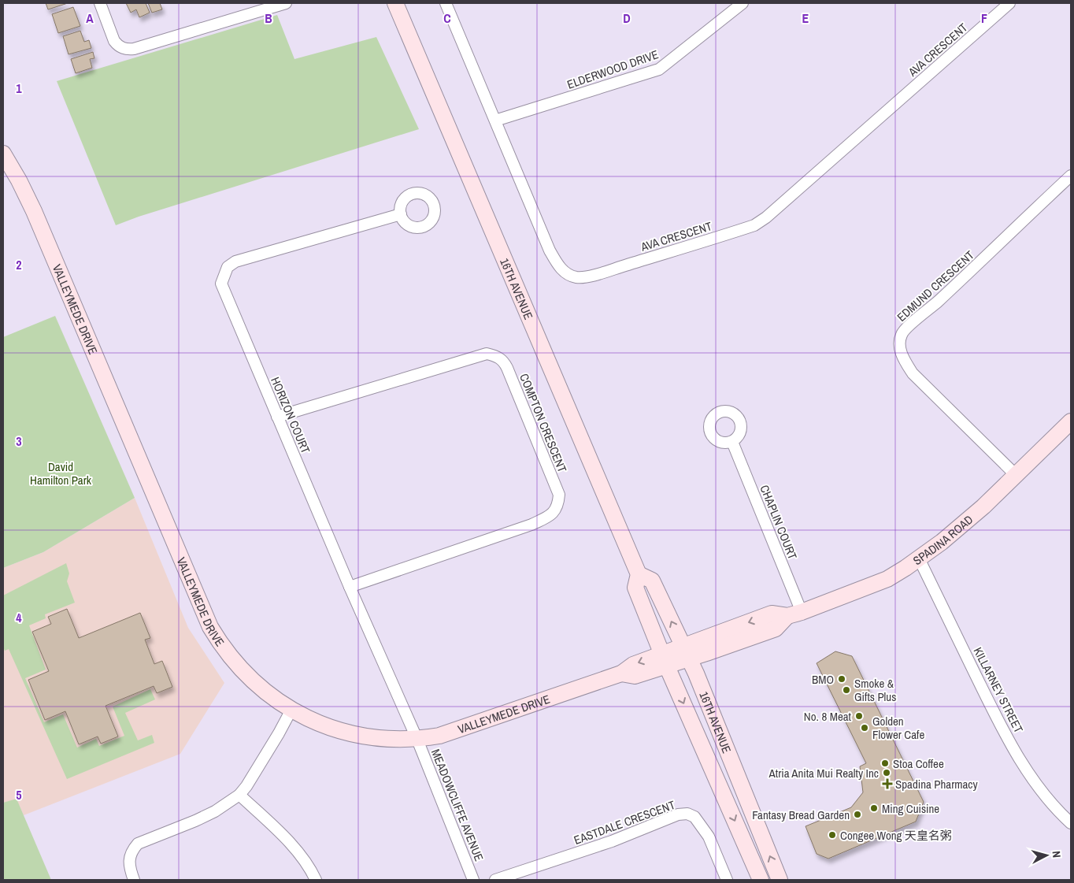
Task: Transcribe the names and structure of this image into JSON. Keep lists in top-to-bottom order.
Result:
{
  "streets": {
    "street": [
      "AVA CRESCENT",
      "ELDERWOOD DRIVE",
      "EDMUND CRESCENT",
      "16TH AVENUE",
      "VALLEYMEDE DRIVE",
      "HORIZON COURT",
      "COMPTON CRESCENT",
      "CHAPLIN COURT",
      "SPADINA ROAD",
      "KILLARNEY STREET",
      "MEADOWCLIFFE AVENUE",
      "EASTDALE CRESCENT"
    ]
  },
  "crossings": [
    ["AVA CRESCENT", "ELDERWOOD DRIVE"],
    ["EDMUND CRESCENT", "SPADINA ROAD"],
    ["16TH AVENUE", "VALLEYMEDE DRIVE"],
    ["16TH AVENUE", "SPADINA ROAD"],
    ["VALLEYMEDE DRIVE", "HORIZON COURT"],
    ["VALLEYMEDE DRIVE", "SPADINA ROAD"],
    ["VALLEYMEDE DRIVE", "MEADOWCLIFFE AVENUE"],
    ["HORIZON COURT", "COMPTON CRESCENT"],
    ["HORIZON COURT", "MEADOWCLIFFE AVENUE"],
    ["CHAPLIN COURT", "SPADINA ROAD"],
    ["SPADINA ROAD", "KILLARNEY STREET"]
  ],
  "parks": ["David Hamilton Park"],
  "places": {
    "other": [
      "BMO",
      "Smoke & Gifts Plus",
      "No. 8 Meat",
      "Golden Flower Cafe",
      "Stoa Coffee",
      "Atria Anita Mui Realty Inc",
      "Ming Cuisine",
      "Fantasy Bread Garden",
      "Congee Wong 天皇名粥"
    ],
    "health": ["Spadina Pharmacy"]
  },
  "north": "right",
  "grid": {
    "columns": [
      "A",
      "B",
      "C",
      "D",
      "E",
      "F"
    ],
    "rows": [
      "1",
      "2",
      "3",
      "4",
      "5"
    ]
  }
}
